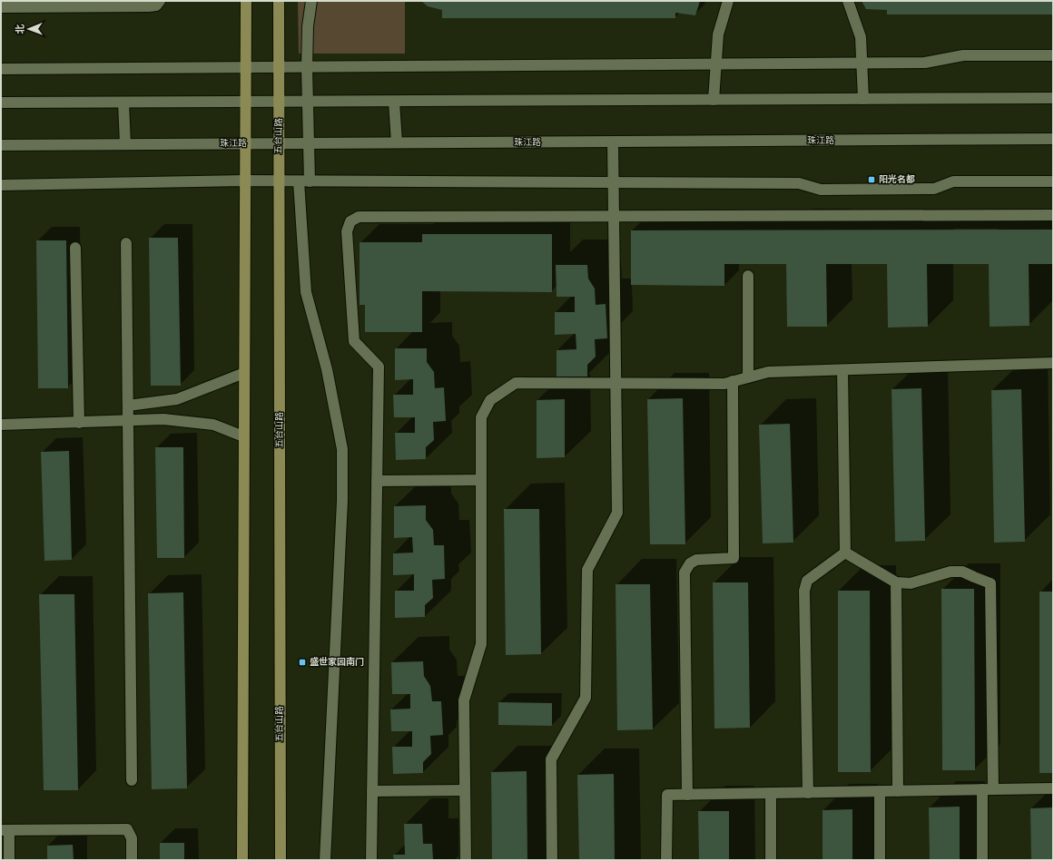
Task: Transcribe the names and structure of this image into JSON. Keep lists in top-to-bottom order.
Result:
{
  "streets": {
    "main road": ["五台山路"],
    "street": ["珠江路"]
  },
  "crossings": [
    ["五台山路", "珠江路"]
  ],
  "places": {
    "transit": ["阳光名都", "盛世家园南门"]
  },
  "north": "left"
}
